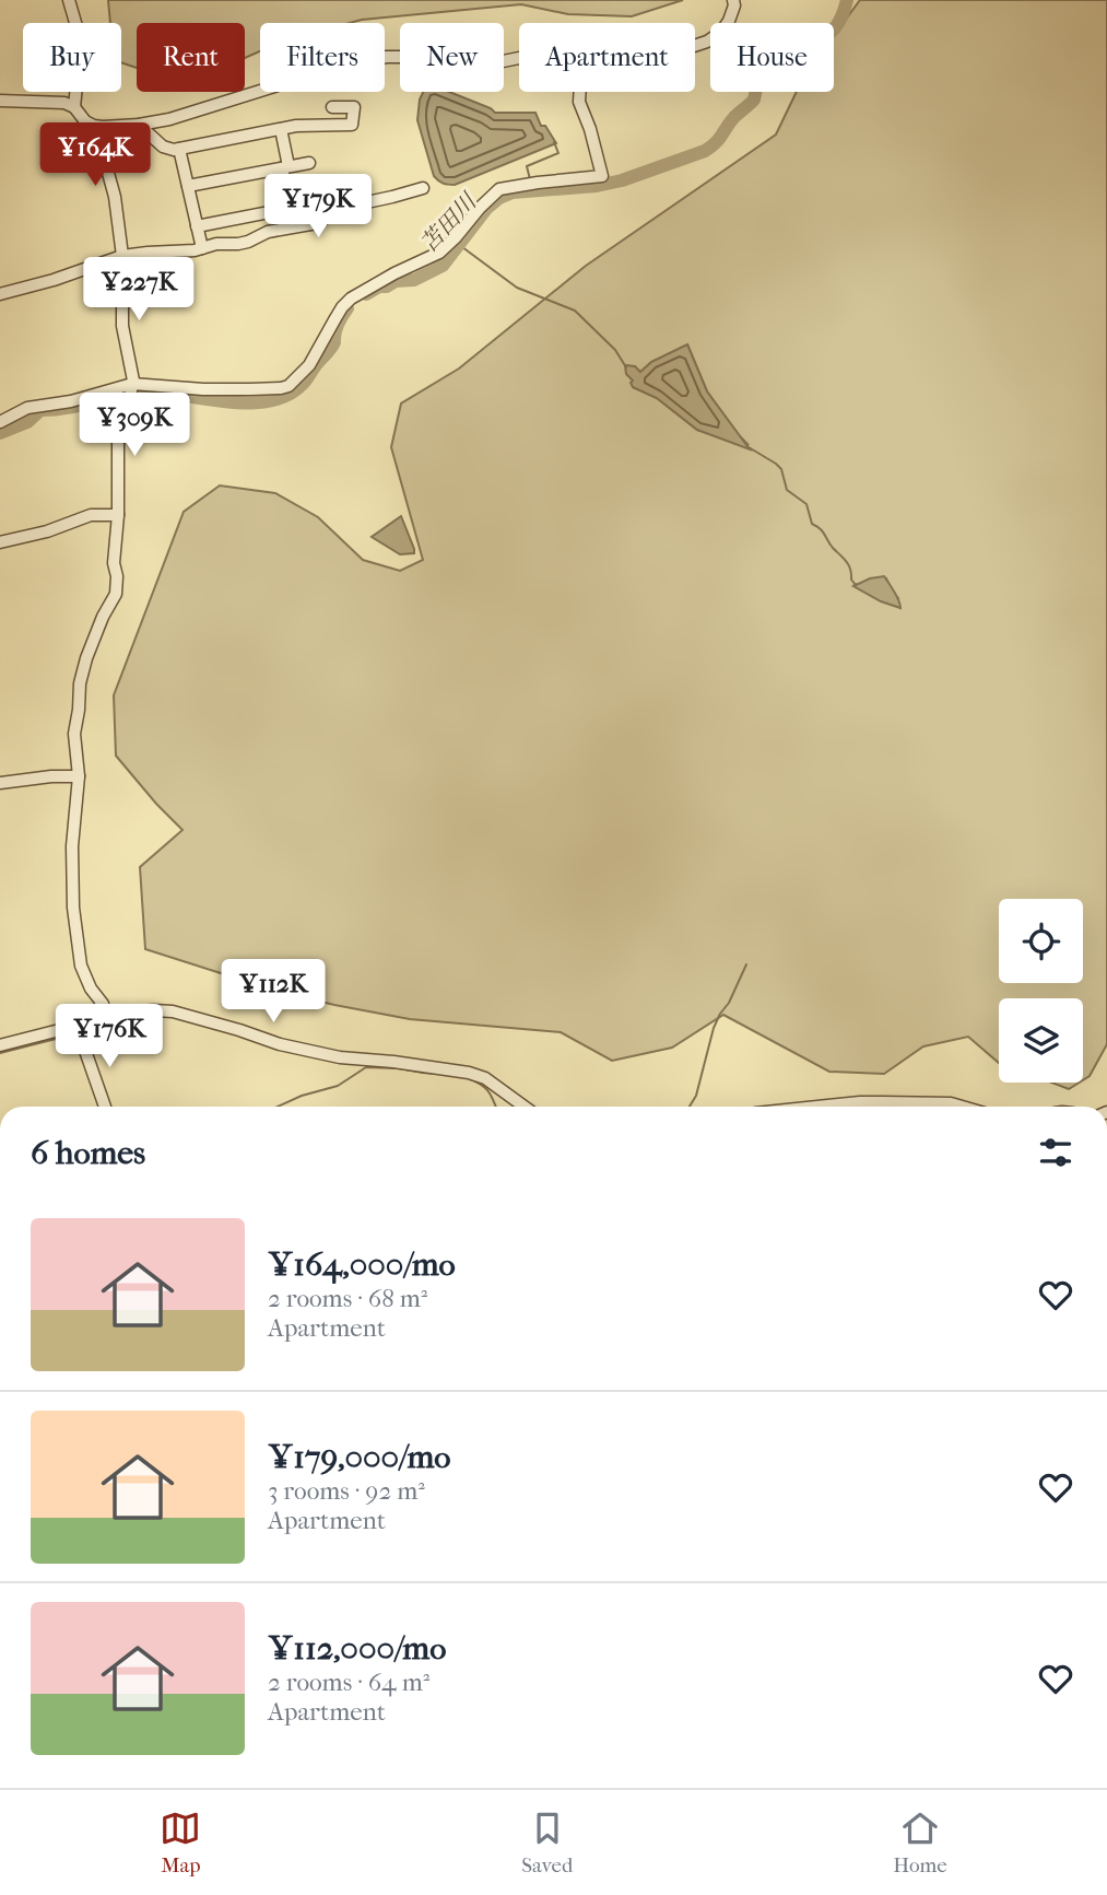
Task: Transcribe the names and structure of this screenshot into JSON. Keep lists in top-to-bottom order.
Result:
{
  "water": ["苫田川"],
  "page": {
    "chip": [
      "Buy",
      "Rent",
      "Filters",
      "New",
      "Apartment",
      "House"
    ],
    "price": [
      "¥164K",
      "¥179K",
      "¥227K",
      "¥309K",
      "¥112K",
      "¥176K"
    ],
    "heading": "6 homes",
    "list": [
      {
        "name": "¥164,000/mo",
        "note": "2 rooms · 68 m² · Apartment"
      },
      {
        "name": "¥179,000/mo",
        "note": "3 rooms · 92 m² · Apartment"
      },
      {
        "name": "¥112,000/mo",
        "note": "2 rooms · 64 m² · Apartment"
      }
    ],
    "tabs": ["Map", "Saved", "Home"]
  }
}
